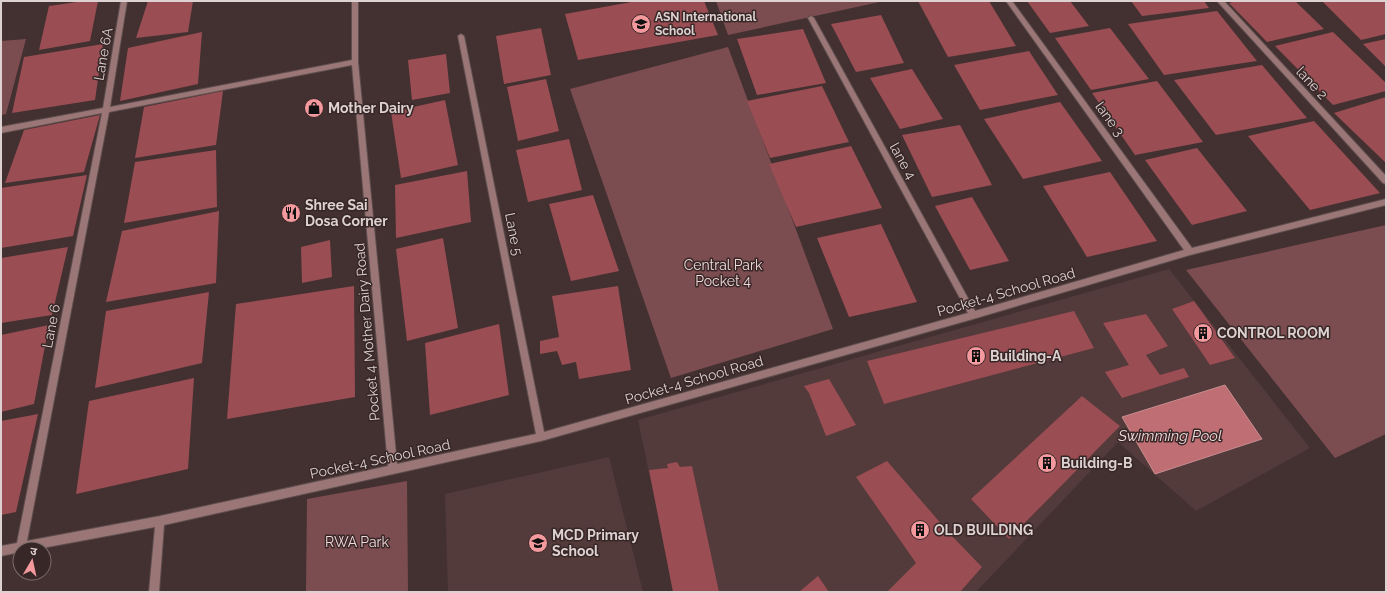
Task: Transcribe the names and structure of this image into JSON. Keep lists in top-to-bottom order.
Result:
{
  "streets": {
    "street": [
      "Lane 6A",
      "lane 2",
      "lane 3",
      "lane 4",
      "Lane 5",
      "Pocket-4 School Road",
      "Lane 6",
      "Pocket 4 Mother Dairy Road"
    ]
  },
  "crossings": [
    ["Lane 6A", "Lane 6"],
    ["lane 3", "Pocket-4 School Road"],
    ["lane 4", "Pocket-4 School Road"],
    ["Lane 5", "Pocket-4 School Road"],
    ["Pocket-4 School Road", "Pocket 4 Mother Dairy Road"]
  ],
  "water": ["Swimming Pool"],
  "parks": ["Central Park Pocket 4", "RWA Park"],
  "places": {
    "school or university": ["ASN International School", "MCD Primary School"],
    "shop": ["Mother Dairy"],
    "restaurant": ["Shree Sai Dosa Corner"],
    "building": [
      "CONTROL ROOM",
      "Building-A",
      "Building-B",
      "OLD BUILDING"
    ]
  },
  "north": "top"
}
